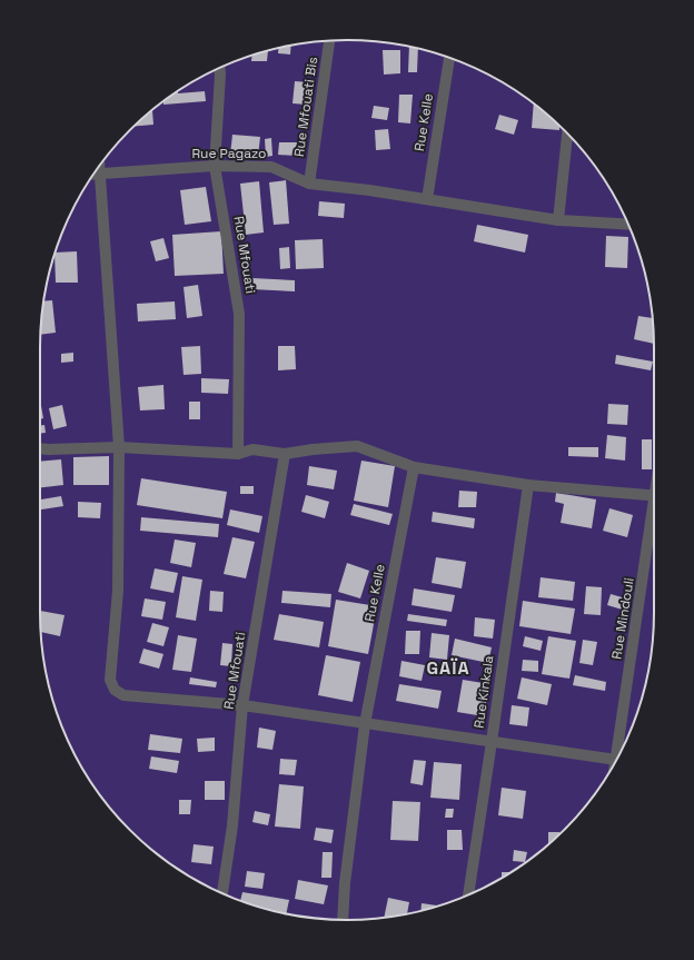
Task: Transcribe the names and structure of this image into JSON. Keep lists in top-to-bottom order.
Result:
{
  "streets": {
    "street": [
      "Rue Mfouati Bis",
      "Rue Kelle",
      "Rue Pagazo",
      "Rue Mfouati",
      "Rue Mindouli",
      "Rue Kinkala"
    ]
  },
  "crossings": [
    ["Rue Mfouati Bis", "Rue Pagazo"],
    ["Rue Kelle", "Rue Pagazo"],
    ["Rue Pagazo", "Rue Mfouati"]
  ],
  "districts": ["GAÏA"]
}
